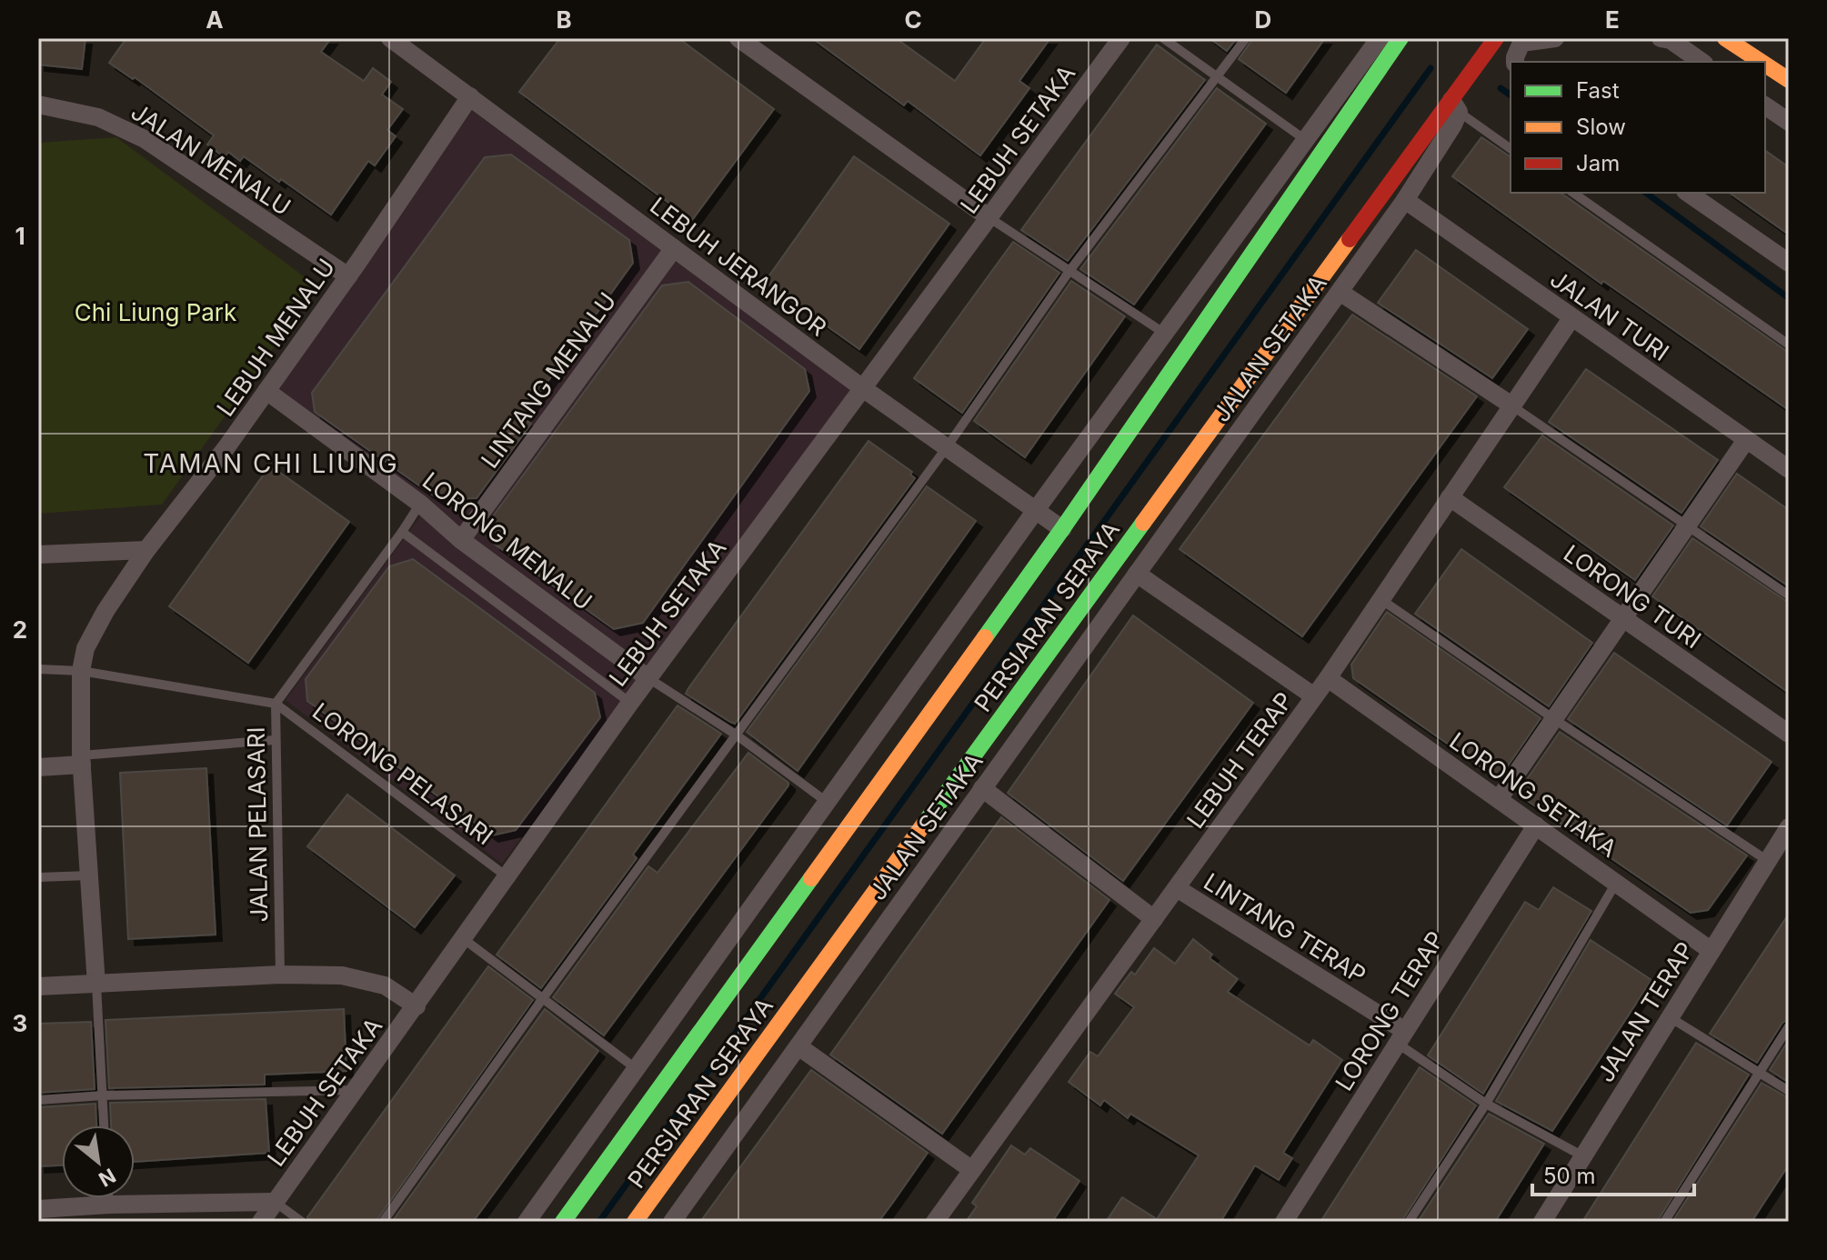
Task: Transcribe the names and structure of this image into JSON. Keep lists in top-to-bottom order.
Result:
{
  "streets": {
    "main road": ["PERSIARAN SERAYA"],
    "street": [
      "LEBUH SETAKA",
      "JALAN MENALU",
      "LEBUH JERANGOR",
      "JALAN TURI",
      "LEBUH MENALU",
      "JALAN SETAKA",
      "LINTANG MENALU",
      "LORONG MENALU",
      "LORONG TURI",
      "LEBUH TERAP",
      "LORONG SETAKA",
      "LINTANG TERAP",
      "LORONG TERAP",
      "JALAN TERAP"
    ],
    "lane": ["LORONG PELASARI", "JALAN PELASARI"]
  },
  "crossings": [
    ["LEBUH SETAKA", "LEBUH JERANGOR"],
    ["LEBUH SETAKA", "LORONG MENALU"],
    ["LEBUH SETAKA", "LORONG PELASARI"],
    ["JALAN MENALU", "LEBUH MENALU"],
    ["LEBUH JERANGOR", "LEBUH MENALU"],
    ["LEBUH JERANGOR", "LINTANG MENALU"],
    ["LEBUH JERANGOR", "PERSIARAN SERAYA"],
    ["JALAN TURI", "JALAN SETAKA"],
    ["JALAN TURI", "LEBUH TERAP"],
    ["LEBUH MENALU", "LORONG MENALU"],
    ["JALAN SETAKA", "PERSIARAN SERAYA"],
    ["LINTANG MENALU", "LORONG MENALU"],
    ["LORONG MENALU", "JALAN PELASARI"],
    ["LORONG TURI", "LEBUH TERAP"],
    ["LEBUH TERAP", "LORONG SETAKA"],
    ["LEBUH TERAP", "LINTANG TERAP"],
    ["LORONG PELASARI", "JALAN PELASARI"],
    ["LORONG SETAKA", "LORONG TERAP"],
    ["LORONG SETAKA", "JALAN TERAP"],
    ["LINTANG TERAP", "LORONG TERAP"]
  ],
  "districts": ["TAMAN CHI LIUNG"],
  "parks": ["Chi Liung Park"],
  "legend": ["Fast", "Slow", "Jam"],
  "scale_bar": "50 m",
  "north": "bottom right",
  "grid": {
    "columns": [
      "A",
      "B",
      "C",
      "D",
      "E"
    ],
    "rows": ["1", "2", "3"]
  }
}
